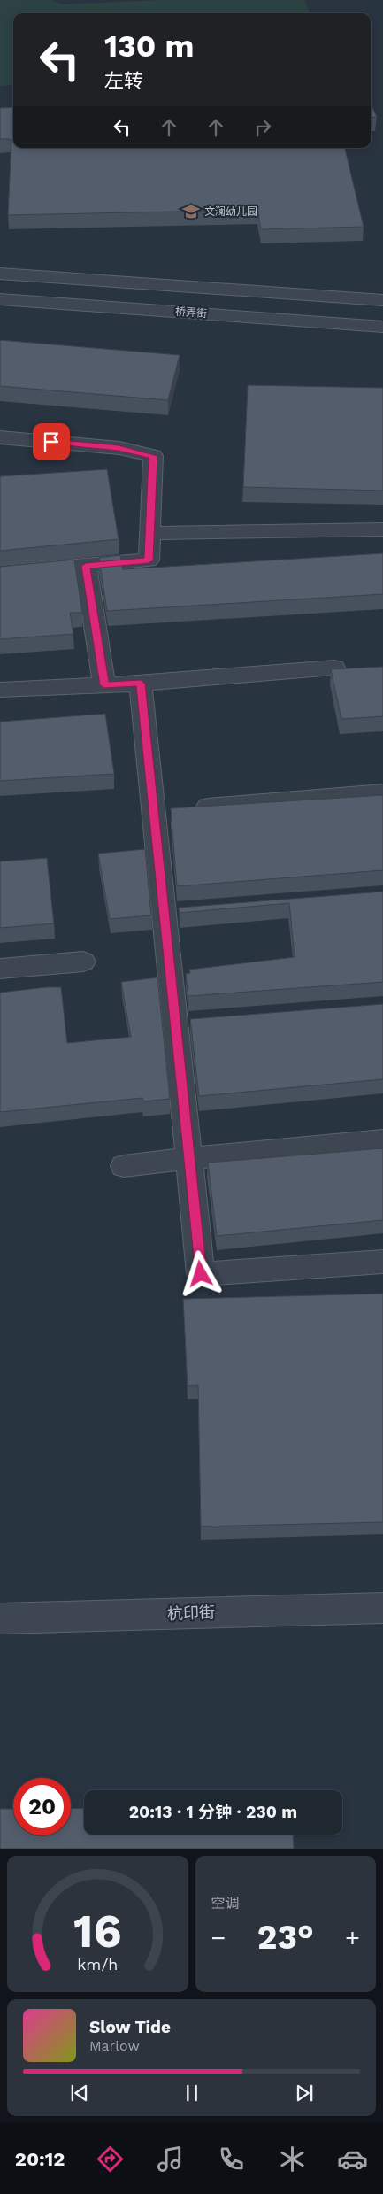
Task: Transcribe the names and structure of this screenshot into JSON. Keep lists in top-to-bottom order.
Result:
{
  "streets": {
    "street": ["桥弄街", "杭印街"]
  },
  "places": {
    "school or university": ["文澜幼儿园"]
  },
  "page": {
    "turn": ["130 m", "左转"],
    "limit": "20",
    "trip": "20:13 · 1 分钟 · 230 m",
    "tile": "空调",
    "heat": ["−", "23°", "+"],
    "song": ["Slow Tide", "Marlow"],
    "tabs": "20:12",
    "gauge": ["16", "km/h"]
  }
}
